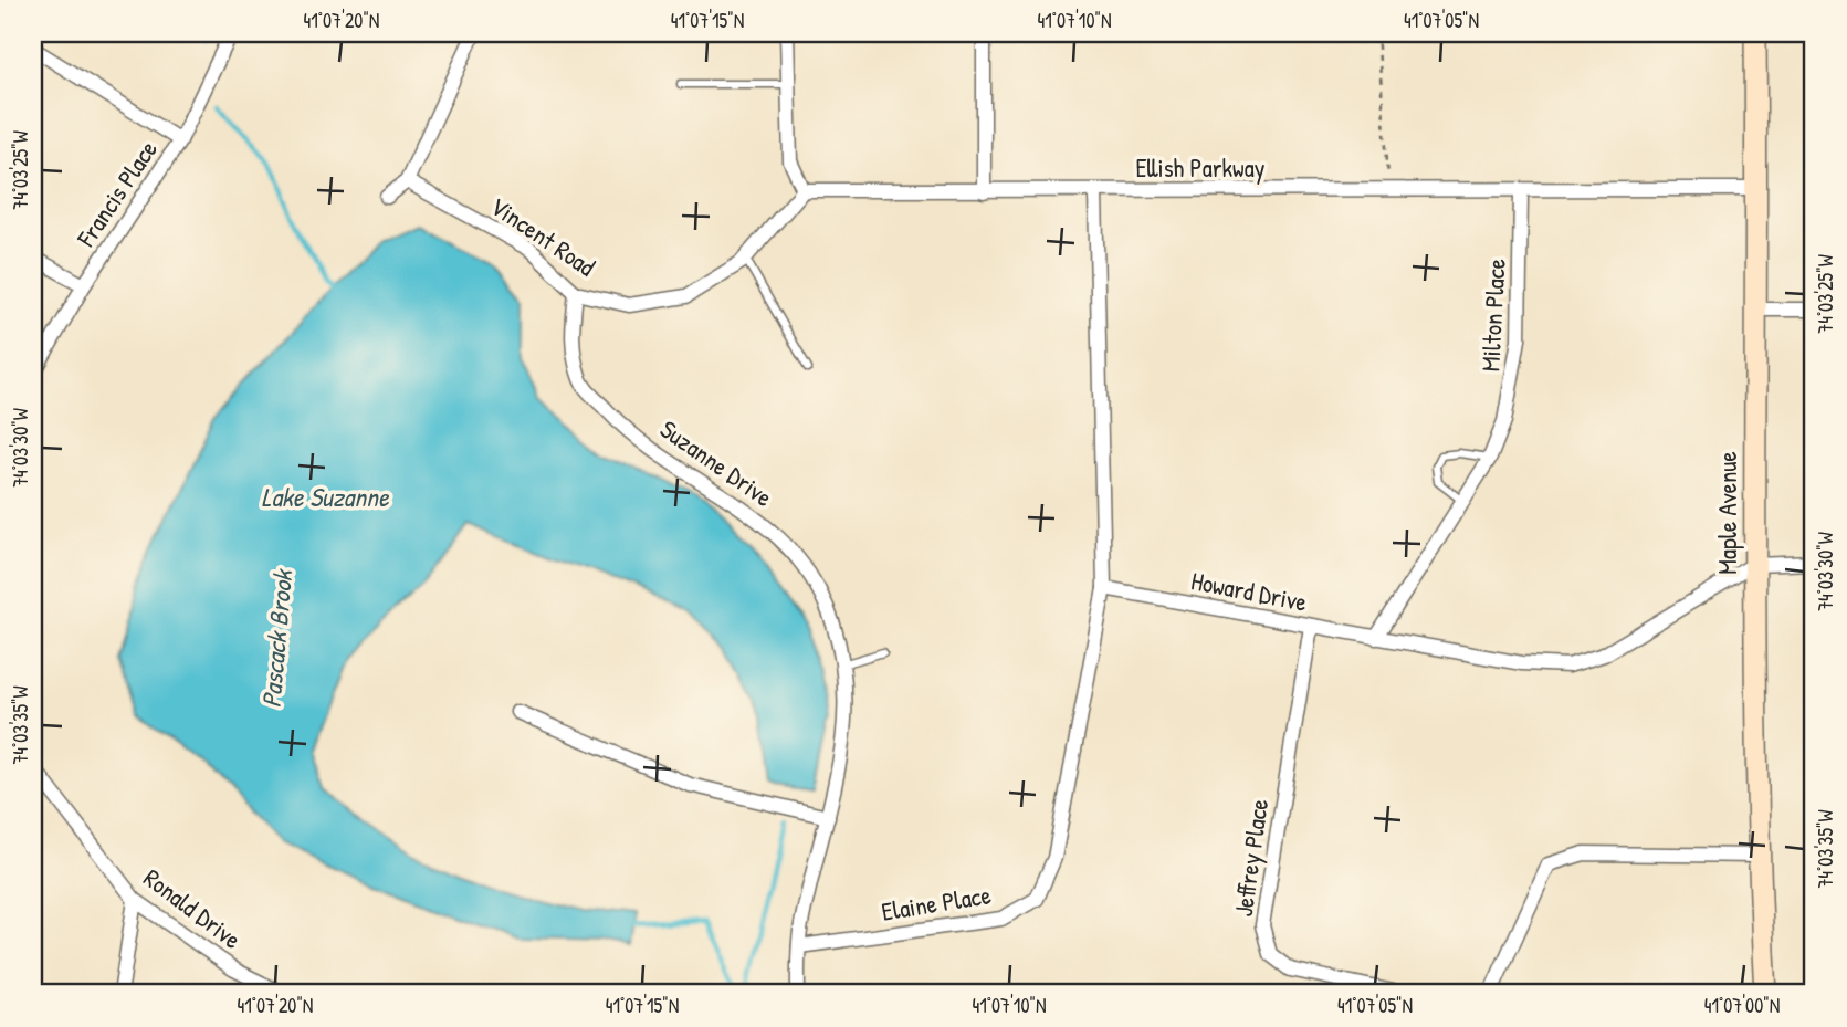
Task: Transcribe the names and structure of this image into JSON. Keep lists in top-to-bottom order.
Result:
{
  "streets": {
    "street": [
      "Ellish Parkway",
      "Francis Place",
      "Vincent Road",
      "Milton Place",
      "Suzanne Drive",
      "Maple Avenue",
      "Howard Drive",
      "Jeffrey Place",
      "Elaine Place",
      "Ronald Drive"
    ]
  },
  "crossings": [
    ["Ellish Parkway", "Vincent Road"],
    ["Ellish Parkway", "Milton Place"],
    ["Ellish Parkway", "Maple Avenue"],
    ["Vincent Road", "Suzanne Drive"],
    ["Milton Place", "Howard Drive"],
    ["Suzanne Drive", "Elaine Place"],
    ["Maple Avenue", "Howard Drive"],
    ["Howard Drive", "Jeffrey Place"],
    ["Howard Drive", "Elaine Place"]
  ],
  "water": ["Lake Suzanne", "Pascack Brook"],
  "coordinates": [
    "41°07'20\"N",
    "41°07'15\"N",
    "41°07'10\"N",
    "41°07'05\"N",
    "74°03'25\"W",
    "74°03'30\"W",
    "74°03'35\"W",
    "41°07'00\"N"
  ]
}
